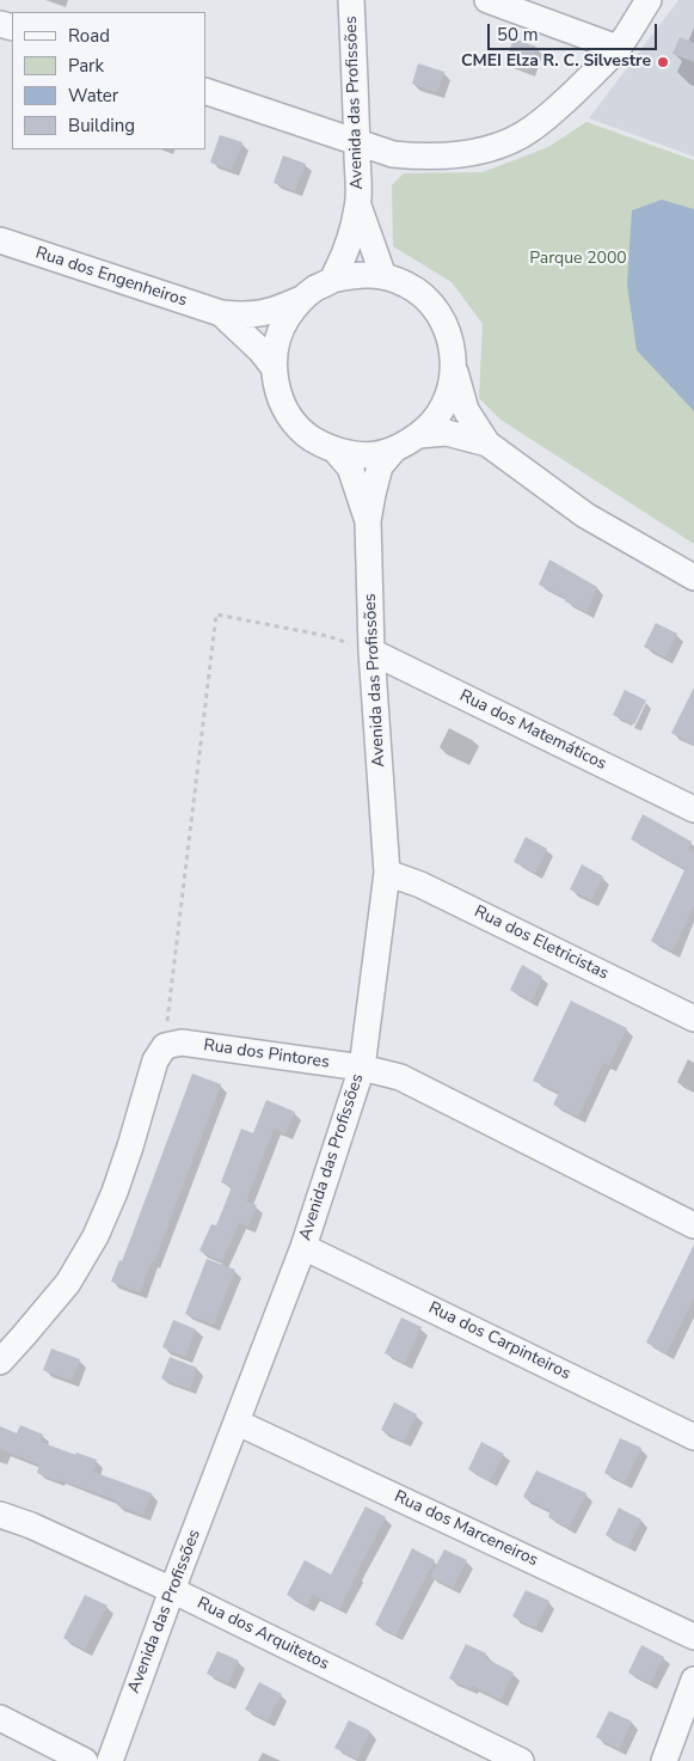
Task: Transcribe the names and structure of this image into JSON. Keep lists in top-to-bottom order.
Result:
{
  "streets": {
    "street": [
      "Avenida das Profissões",
      "Rua dos Engenheiros",
      "Rua dos Matemáticos",
      "Rua dos Eletricistas",
      "Rua dos Pintores",
      "Rua dos Carpinteiros",
      "Rua dos Marceneiros",
      "Rua dos Arquitetos"
    ]
  },
  "crossings": [
    ["Avenida das Profissões", "Rua dos Matemáticos"],
    ["Avenida das Profissões", "Rua dos Eletricistas"],
    ["Avenida das Profissões", "Rua dos Pintores"],
    ["Avenida das Profissões", "Rua dos Carpinteiros"],
    ["Avenida das Profissões", "Rua dos Marceneiros"],
    ["Avenida das Profissões", "Rua dos Arquitetos"]
  ],
  "parks": ["Parque 2000"],
  "places": ["CMEI Elza R. C. Silvestre"],
  "legend": [
    "Road",
    "Park",
    "Water",
    "Building"
  ],
  "scale_bar": "50 m"
}
